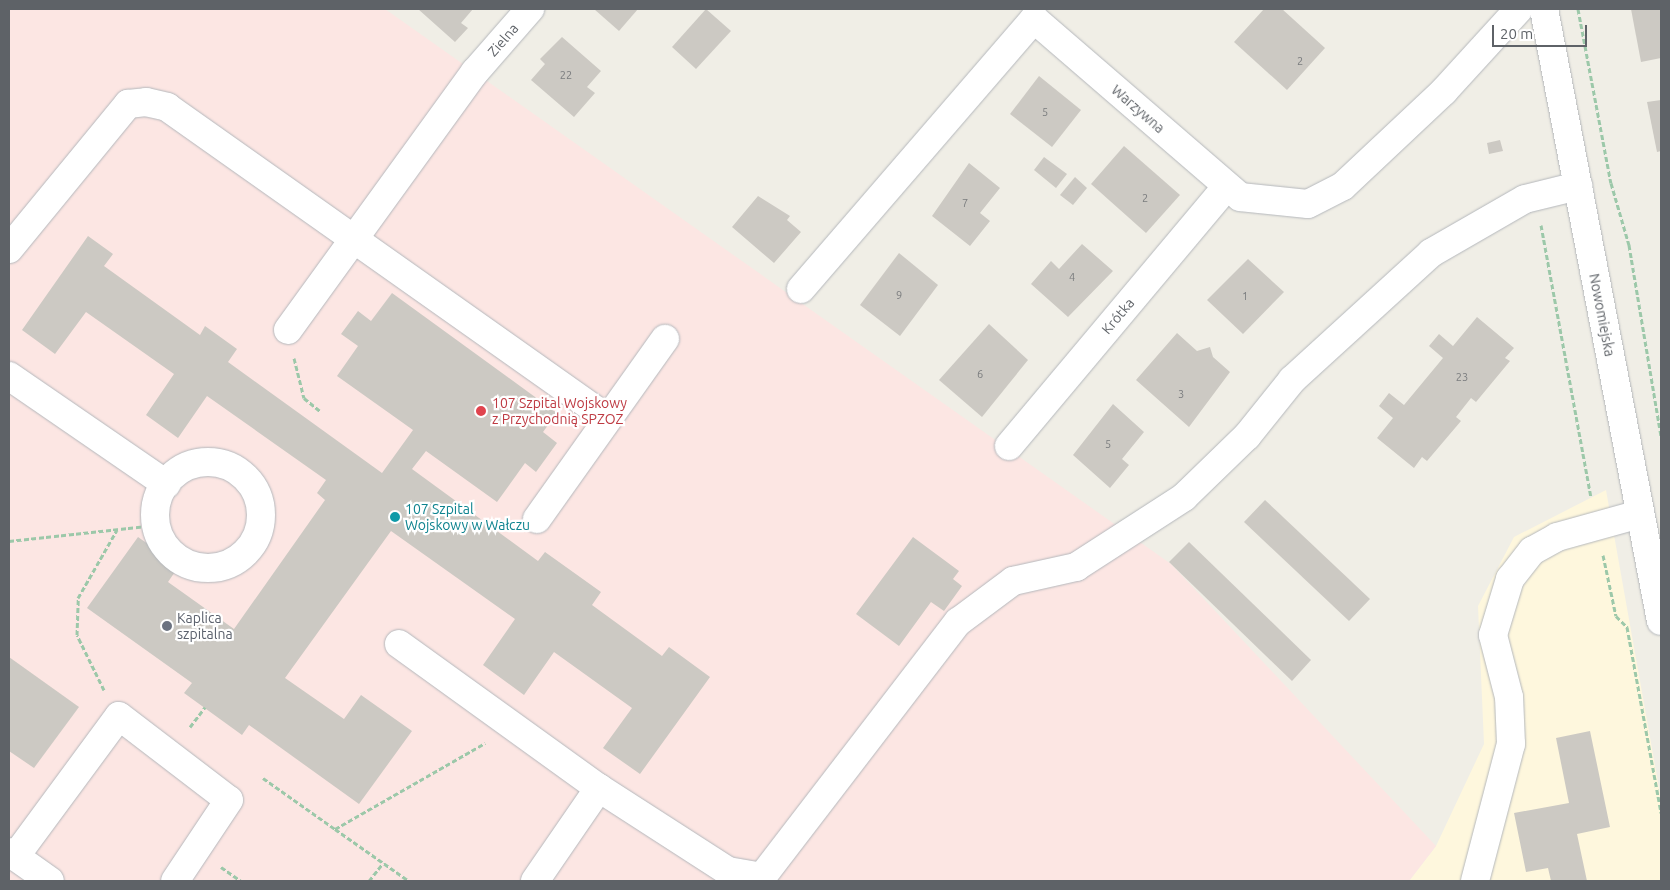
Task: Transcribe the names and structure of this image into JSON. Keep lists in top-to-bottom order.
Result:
{
  "streets": {
    "street": [
      "Zielna",
      "Warzywna",
      "Nowomiejska",
      "Krótka"
    ]
  },
  "crossings": [
    ["Warzywna", "Krótka"]
  ],
  "places": ["107 Szpital Wojskowy z Przychodnią SPZOZ", "107 Szpital Wojskowy w Wałczu", "Kaplica szpitalna"],
  "house_numbers": [
    "2",
    "22",
    "5",
    "2",
    "7",
    "4",
    "9",
    "1",
    "6",
    "23",
    "3",
    "5"
  ],
  "scale_bar": "20 m"
}
